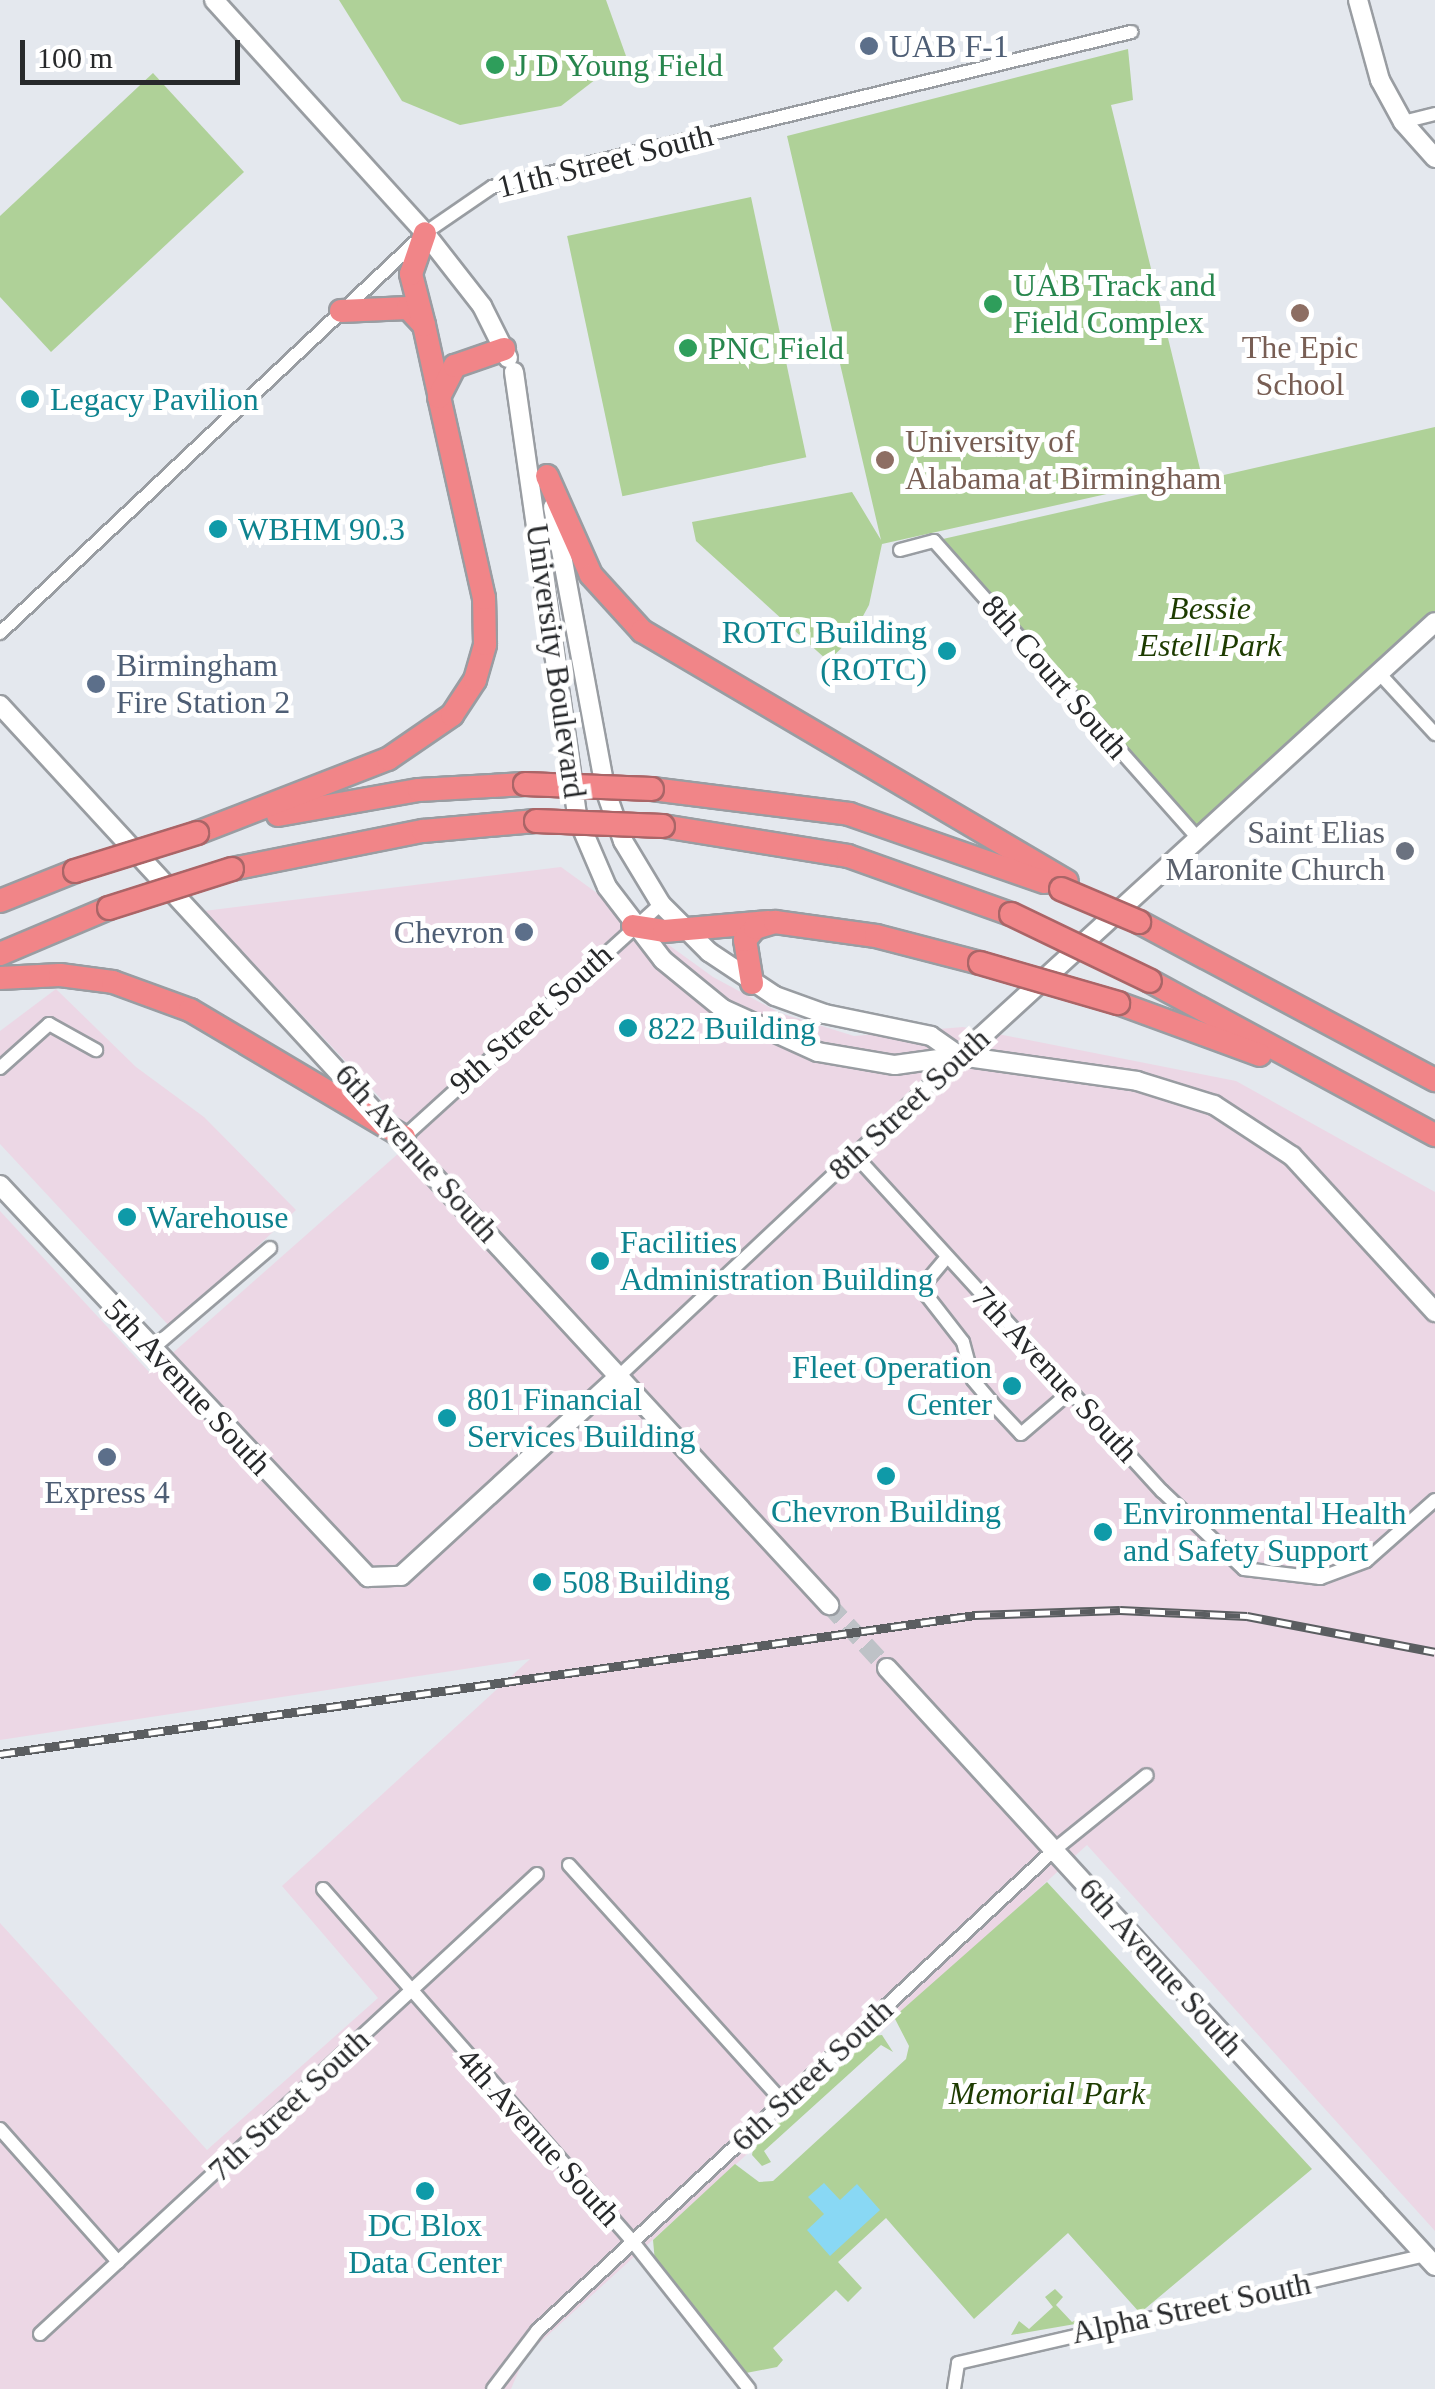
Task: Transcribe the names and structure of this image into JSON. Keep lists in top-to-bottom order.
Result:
{
  "streets": {
    "main road": [
      "University Boulevard",
      "8th Street South",
      "6th Avenue South",
      "5th Avenue South"
    ],
    "street": [
      "11th Street South",
      "8th Court South",
      "9th Street South",
      "7th Avenue South",
      "6th Street South",
      "7th Street South",
      "4th Avenue South",
      "Alpha Street South"
    ]
  },
  "crossings": [
    ["11th Street South", "University Boulevard"],
    ["University Boulevard", "9th Street South"],
    ["University Boulevard", "8th Street South"],
    ["8th Court South", "8th Street South"],
    ["9th Street South", "6th Avenue South"],
    ["8th Street South", "6th Avenue South"],
    ["8th Street South", "7th Avenue South"],
    ["8th Street South", "5th Avenue South"],
    ["6th Avenue South", "6th Street South"],
    ["6th Avenue South", "Alpha Street South"],
    ["6th Street South", "4th Avenue South"],
    ["7th Street South", "4th Avenue South"]
  ],
  "parks": ["Bessie Estell Park", "Memorial Park"],
  "places": [
    "UAB F-1",
    "J D Young Field",
    "UAB Track and Field Complex",
    "The Epic School",
    "PNC Field",
    "Legacy Pavilion",
    "University of Alabama at Birmingham",
    "WBHM 90.3",
    "ROTC Building (ROTC)",
    "Birmingham Fire Station 2",
    "Saint Elias Maronite Church",
    "Chevron",
    "822 Building",
    "Warehouse",
    "Facilities Administration Building",
    "Fleet Operation Center",
    "801 Financial Services Building",
    "Express 4",
    "Chevron Building",
    "Environmental Health and Safety Support",
    "508 Building",
    "DC Blox Data Center"
  ],
  "scale_bar": "100 m"
}
